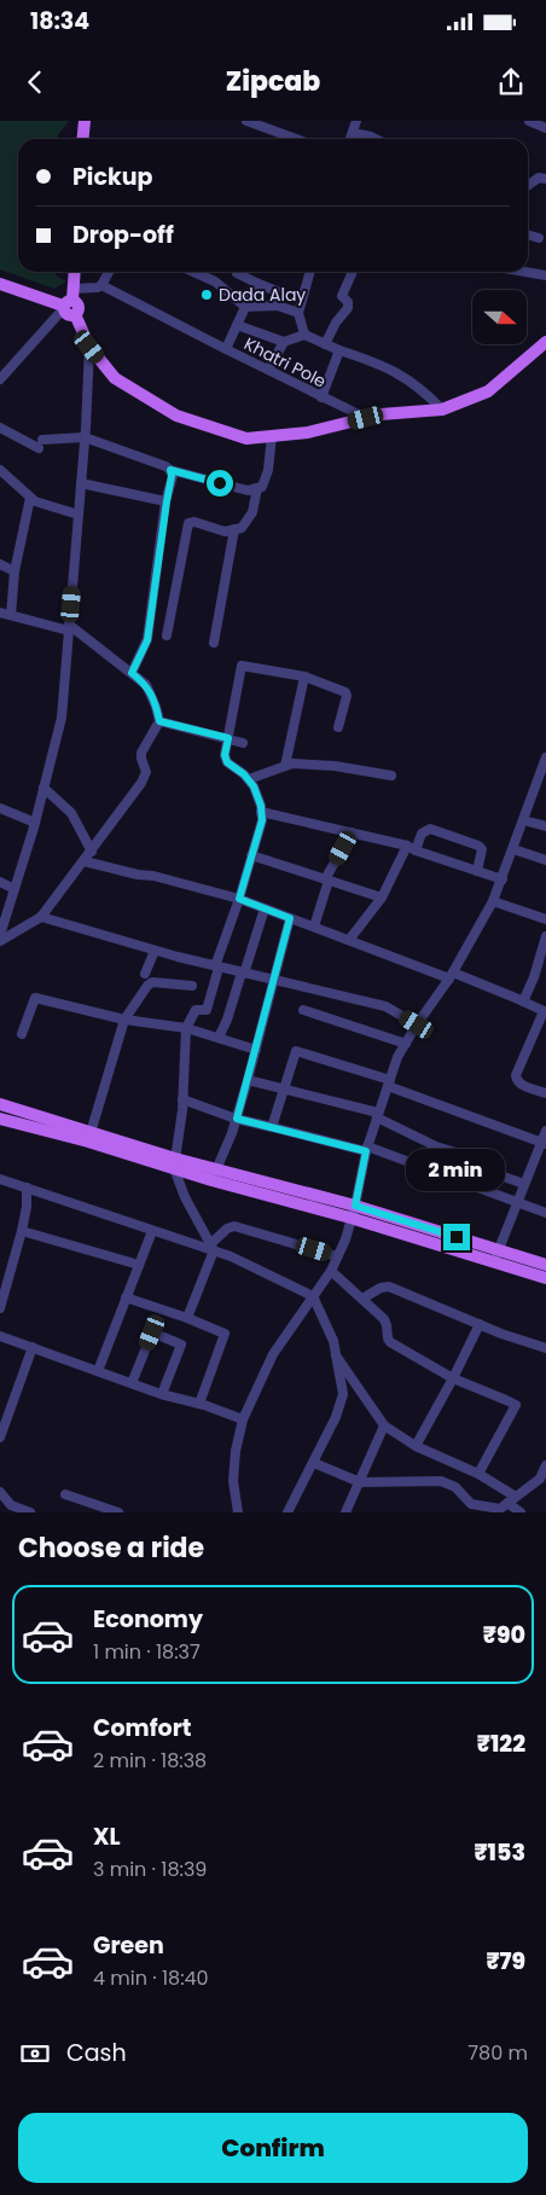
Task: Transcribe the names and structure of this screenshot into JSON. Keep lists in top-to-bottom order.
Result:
{
  "streets": {
    "street": ["Khatri Pole"]
  },
  "places": ["Dada Alay"],
  "north": "right",
  "page": {
    "status": "18:34",
    "header": "Zipcab",
    "banner": ["Pickup", "Drop-off"],
    "bubble": "2 min",
    "heading": "Choose a ride",
    "list": [
      {
        "name": "Economy",
        "note": "1 min · 18:37",
        "value": "₹90"
      },
      {
        "name": "Comfort",
        "note": "2 min · 18:38",
        "value": "₹122"
      },
      {
        "name": "XL",
        "note": "3 min · 18:39",
        "value": "₹153"
      },
      {
        "name": "Green",
        "note": "4 min · 18:40",
        "value": "₹79"
      }
    ],
    "pay": ["Cash", "780 m"],
    "buttons": "Confirm"
  }
}
